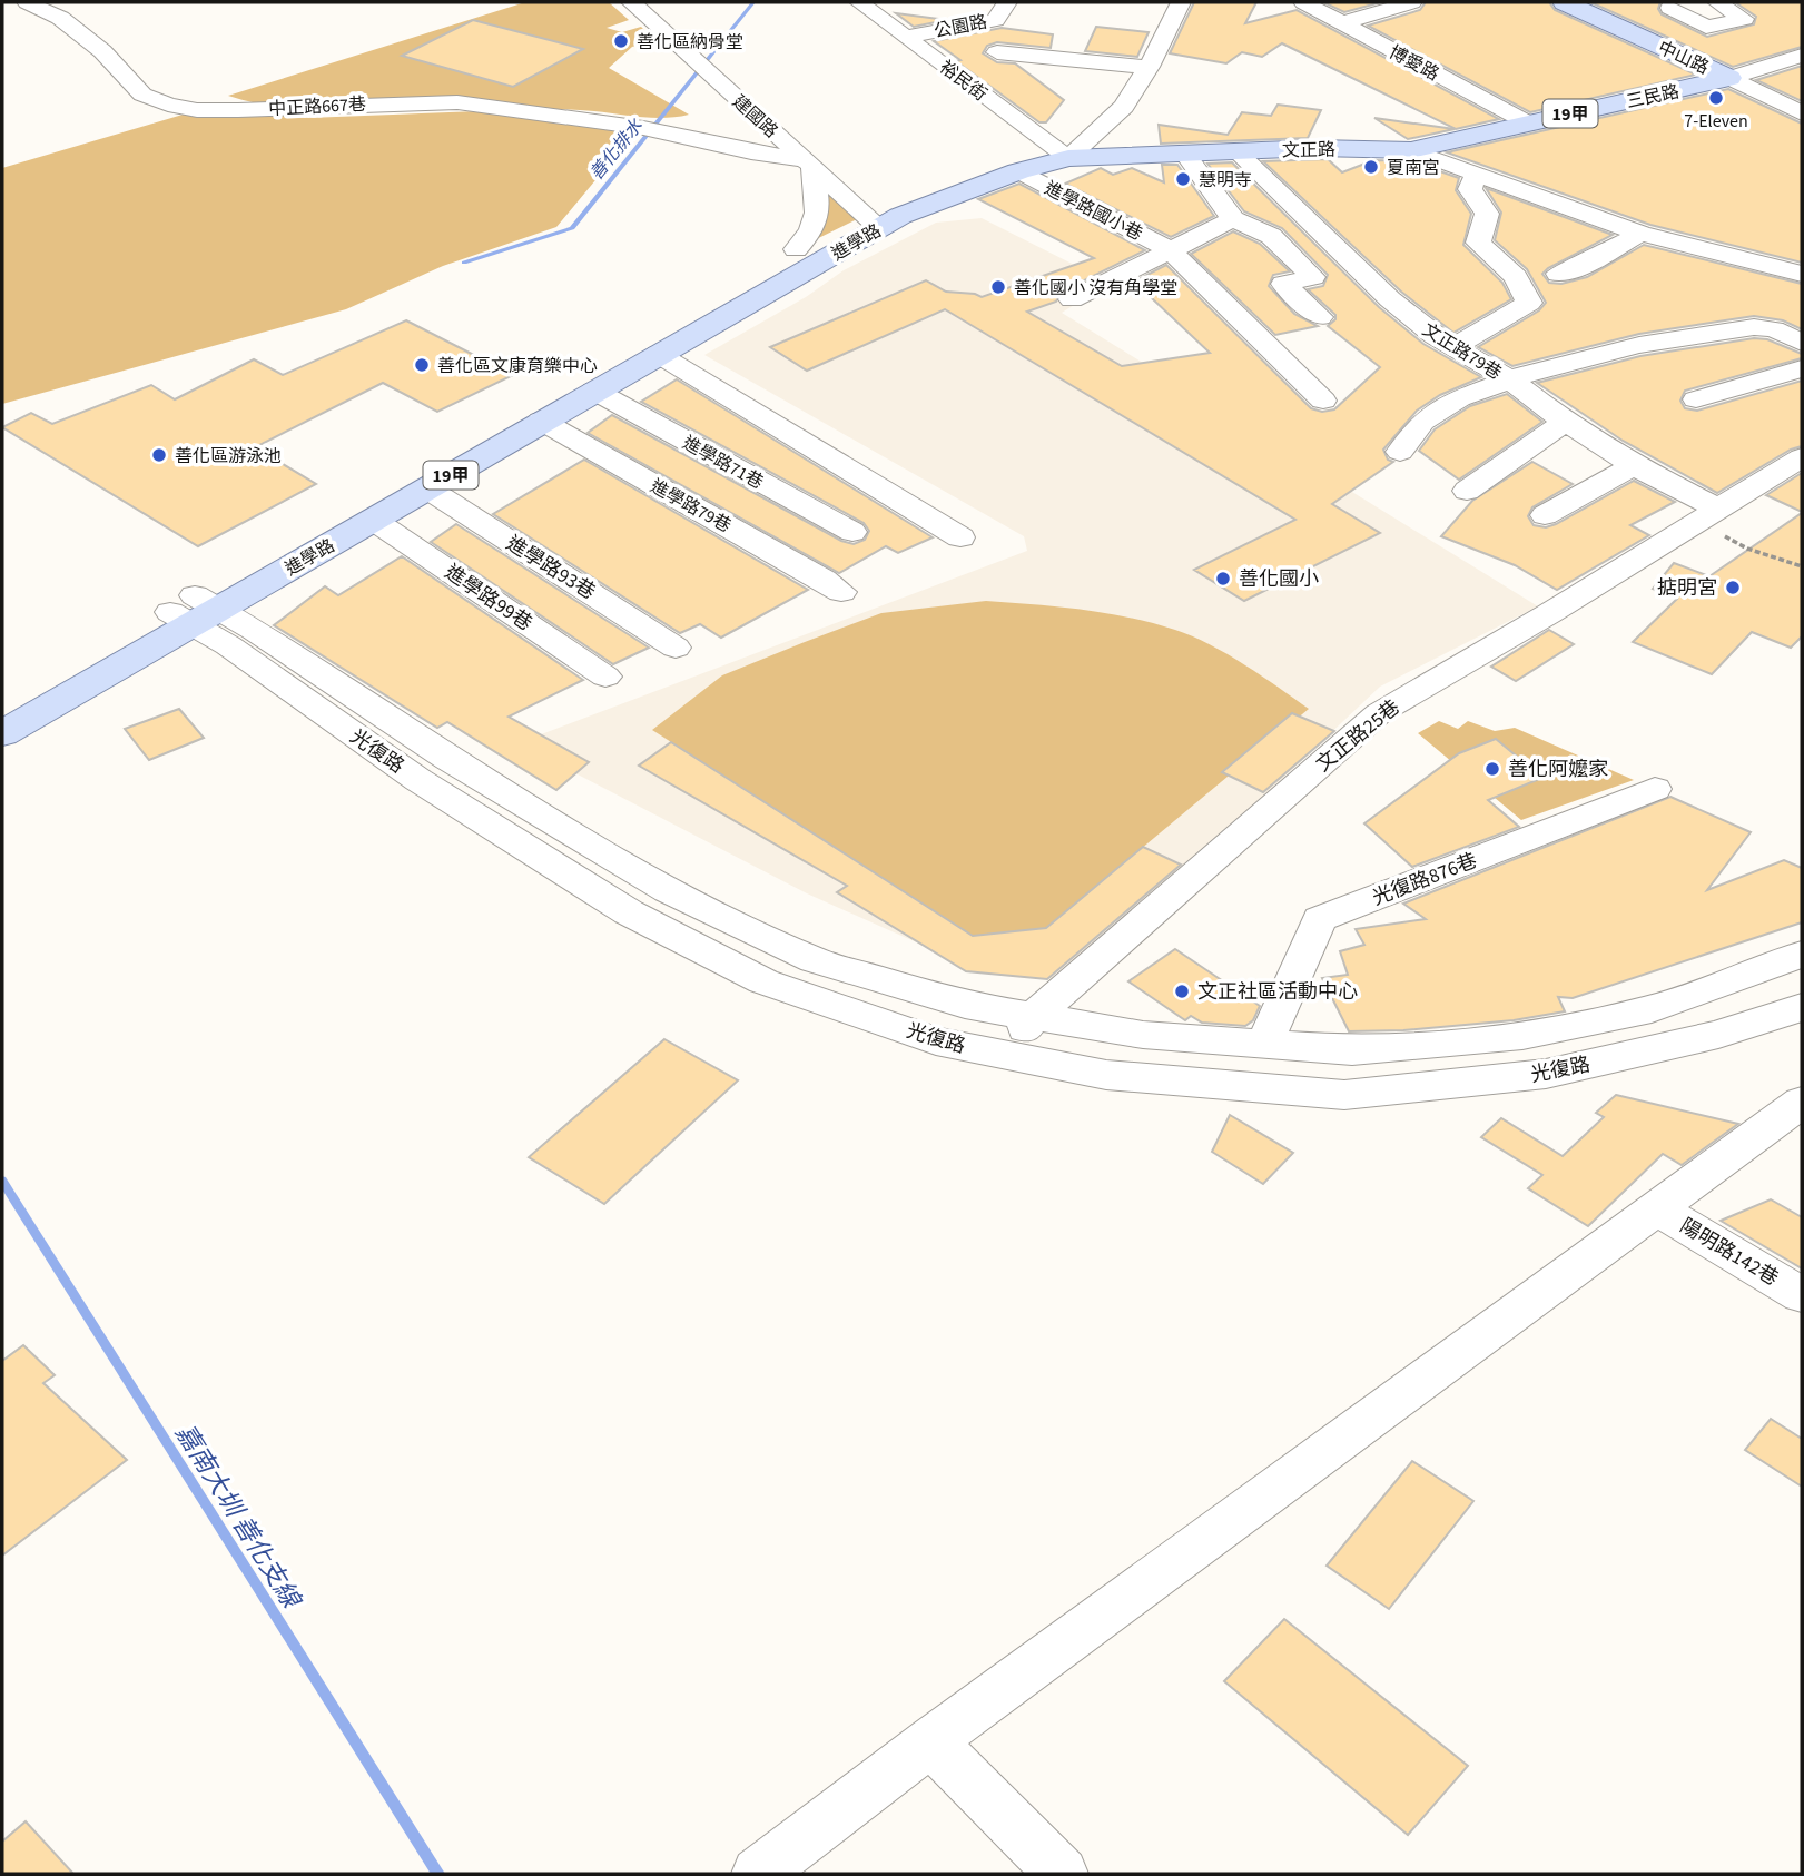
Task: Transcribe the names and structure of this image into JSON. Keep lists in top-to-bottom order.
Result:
{
  "streets": {
    "main road": [
      "中山路",
      "三民路",
      "19甲",
      "文正路",
      "進學路"
    ],
    "street": [
      "公園路",
      "博愛路",
      "裕民街",
      "中正路667巷",
      "建國路",
      "進學路國小巷",
      "文正路79巷",
      "進學路71巷",
      "進學路79巷",
      "進學路93巷",
      "進學路99巷",
      "文正路25巷",
      "光復路",
      "光復路876巷",
      "陽明路142巷"
    ]
  },
  "crossings": [
    ["公園路", "裕民街"],
    ["中山路", "三民路"],
    ["博愛路", "三民路"],
    ["裕民街", "文正路"],
    ["三民路", "文正路"],
    ["中正路667巷", "建國路"],
    ["建國路", "文正路"],
    ["建國路", "進學路"],
    ["文正路", "進學路國小巷"],
    ["文正路", "進學路"],
    ["文正路", "文正路79巷"],
    ["進學路", "進學路71巷"],
    ["進學路", "進學路79巷"],
    ["進學路", "進學路93巷"],
    ["進學路", "進學路99巷"],
    ["進學路", "光復路"],
    ["文正路79巷", "文正路25巷"],
    ["文正路25巷", "光復路"],
    ["光復路", "光復路876巷"]
  ],
  "water": ["善化排水", "嘉南大圳 善化支線"],
  "places": [
    "善化區納骨堂",
    "7-Eleven",
    "夏南宮",
    "慧明寺",
    "善化國小 沒有角學堂",
    "善化區文康育樂中心",
    "善化區游泳池",
    "善化國小",
    "掂明宮",
    "善化阿嬤家",
    "文正社區活動中心"
  ]
}
